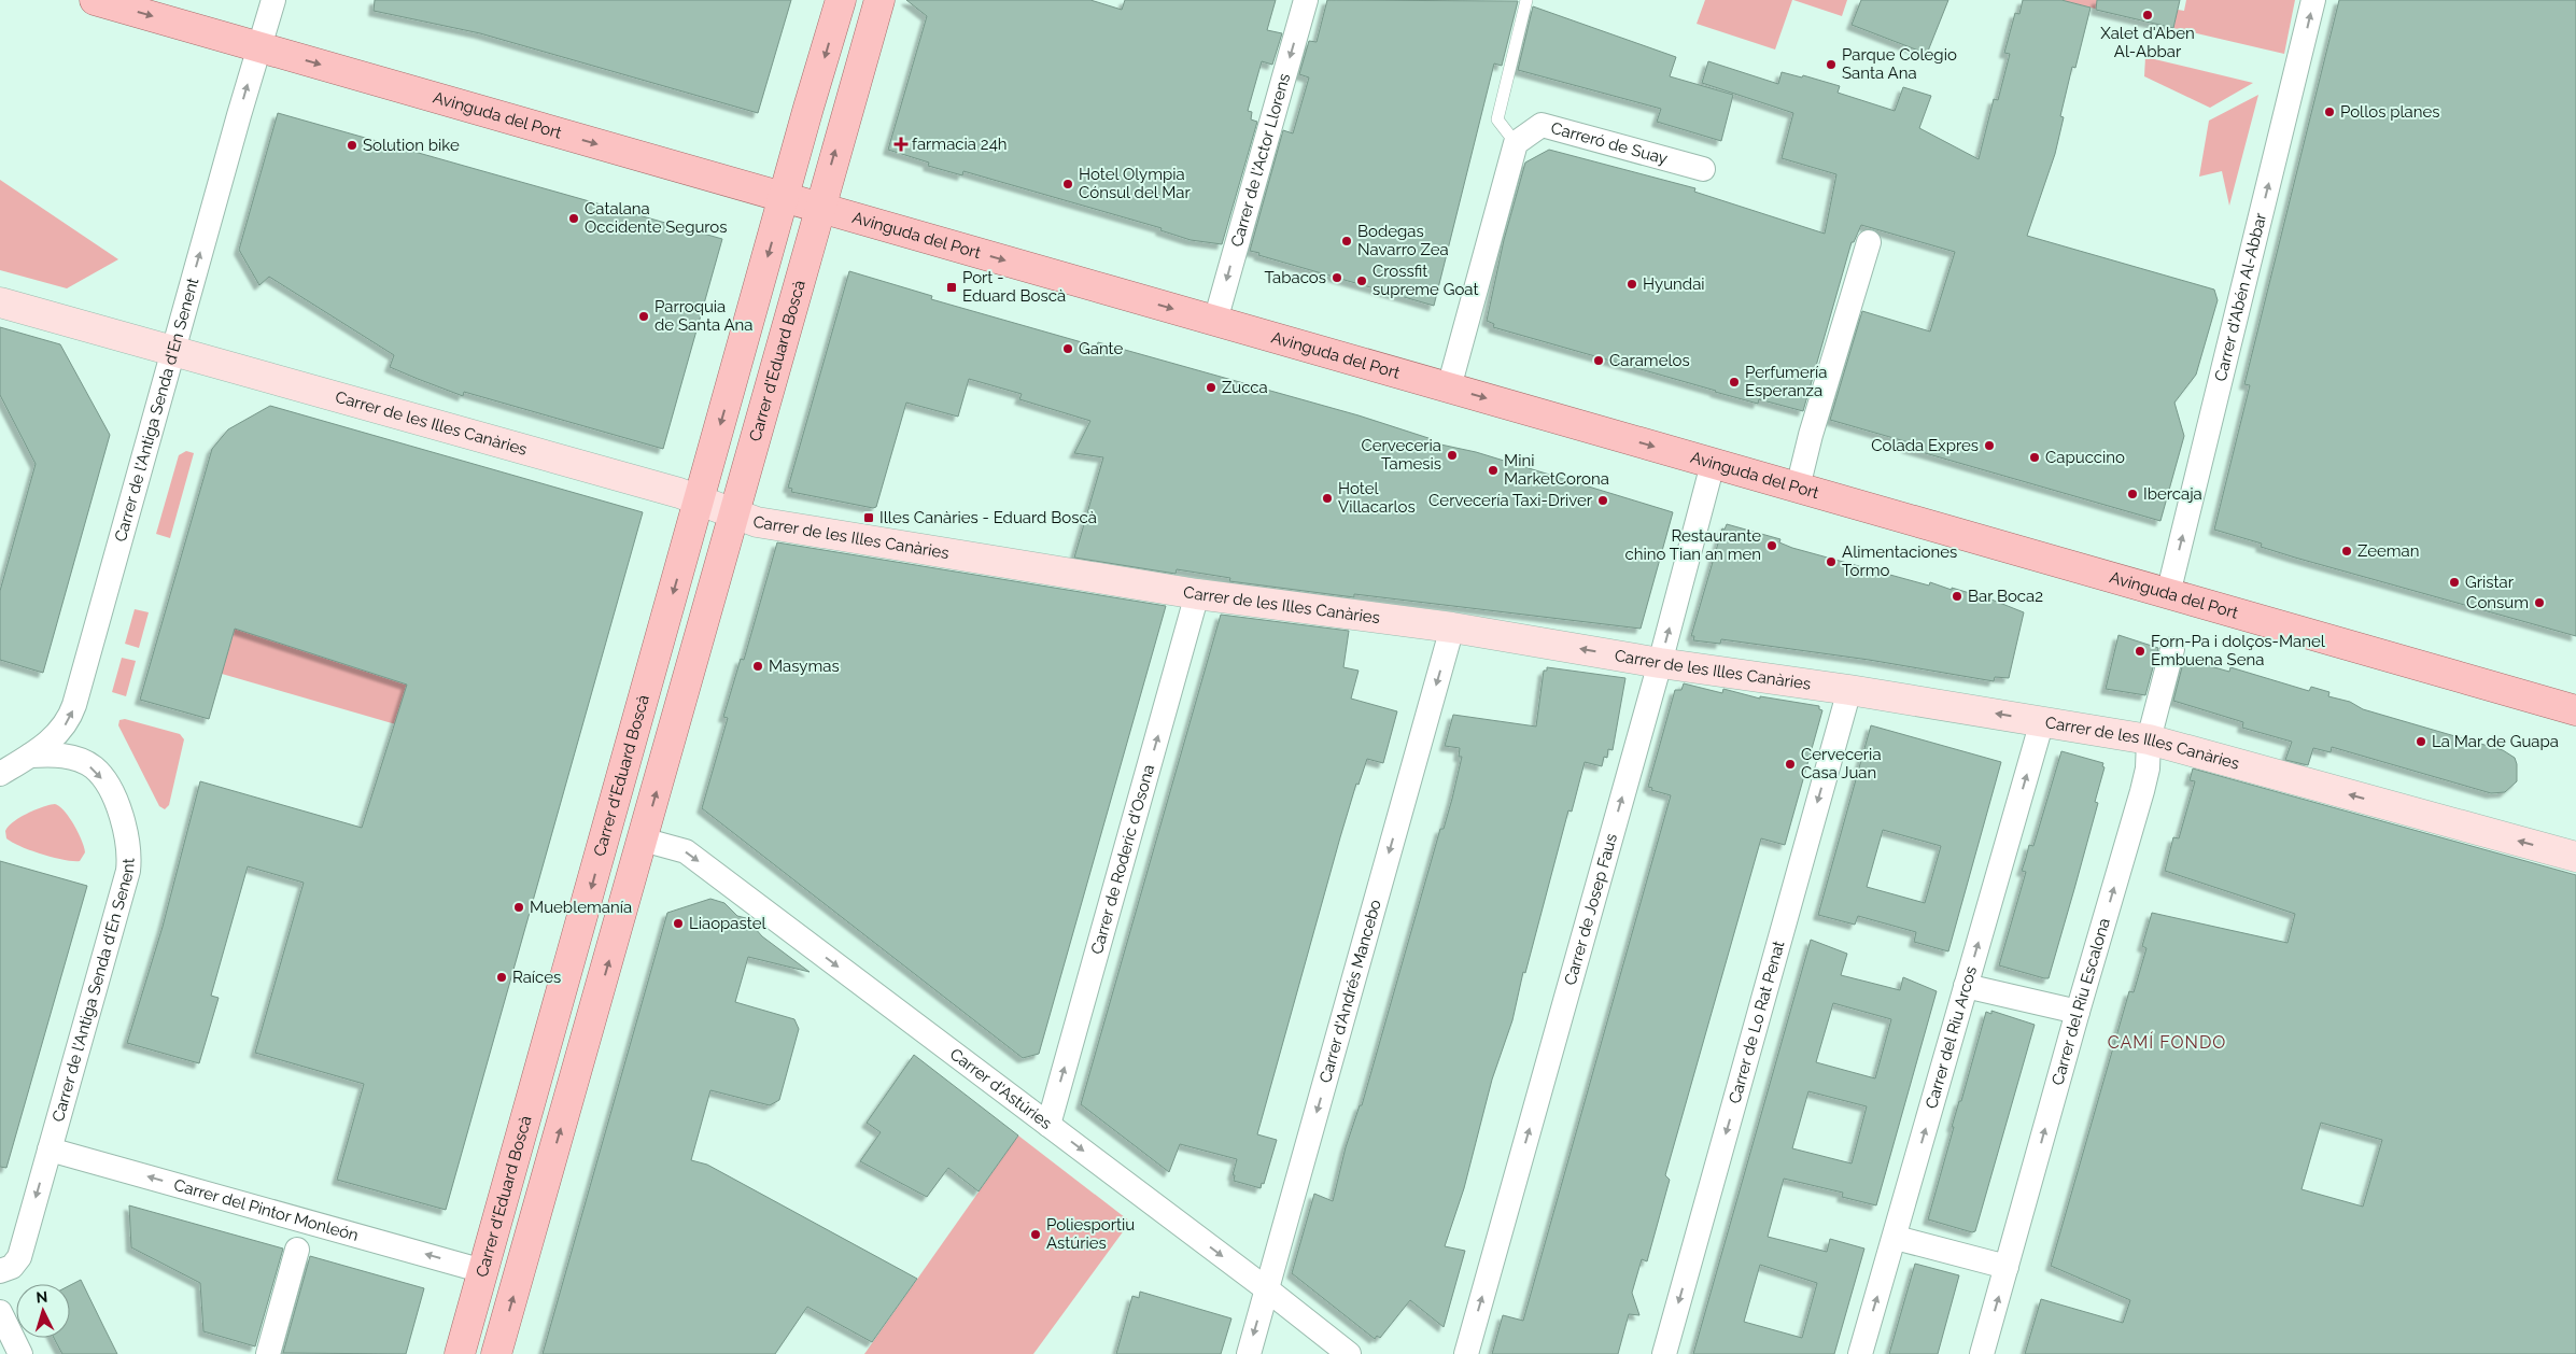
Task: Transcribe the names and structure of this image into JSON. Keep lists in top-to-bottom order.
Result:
{
  "streets": {
    "main road": ["Avinguda del Port", "Carrer d'Eduard Boscà"],
    "street": [
      "Carreró de Suay",
      "Carrer de l'Actor Llorens",
      "Carrer d'Abén Al-Abbar",
      "Carrer de l'Antiga Senda d'En Senent",
      "Carrer de les Illes Canàries",
      "Carrer de Roderic d'Osona",
      "Carrer de Josep Faus",
      "Carrer d'Andrés Mancebo",
      "Carrer del Riu Escalona",
      "Carrer de Lo Rat Penat",
      "Carrer del Riu Arcos",
      "Carrer d'Astúries",
      "Carrer del Pintor Monleón"
    ]
  },
  "crossings": [
    ["Avinguda del Port", "Carrer de l'Actor Llorens"],
    ["Avinguda del Port", "Carrer d'Abén Al-Abbar"],
    ["Avinguda del Port", "Carrer d'Eduard Boscà"],
    ["Avinguda del Port", "Carrer de l'Antiga Senda d'En Senent"],
    ["Avinguda del Port", "Carrer de Josep Faus"],
    ["Carrer d'Eduard Boscà", "Carrer de les Illes Canàries"],
    ["Carrer d'Eduard Boscà", "Carrer d'Astúries"],
    ["Carrer d'Eduard Boscà", "Carrer del Pintor Monleón"],
    ["Carrer de l'Antiga Senda d'En Senent", "Carrer de les Illes Canàries"],
    ["Carrer de l'Antiga Senda d'En Senent", "Carrer del Pintor Monleón"],
    ["Carrer de les Illes Canàries", "Carrer de Roderic d'Osona"],
    ["Carrer de les Illes Canàries", "Carrer de Josep Faus"],
    ["Carrer de les Illes Canàries", "Carrer d'Andrés Mancebo"],
    ["Carrer de les Illes Canàries", "Carrer del Riu Escalona"],
    ["Carrer de les Illes Canàries", "Carrer de Lo Rat Penat"],
    ["Carrer de les Illes Canàries", "Carrer del Riu Arcos"],
    ["Carrer de Roderic d'Osona", "Carrer d'Astúries"],
    ["Carrer d'Andrés Mancebo", "Carrer d'Astúries"]
  ],
  "one_way": [
    "Avinguda del Port",
    "Carrer de l'Actor Llorens",
    "Carrer d'Abén Al-Abbar",
    "Carrer de Roderic d'Osona",
    "Carrer de Josep Faus",
    "Carrer d'Andrés Mancebo",
    "Carrer del Riu Escalona",
    "Carrer de Lo Rat Penat",
    "Carrer del Riu Arcos",
    "Carrer d'Astúries",
    "Carrer del Pintor Monleón"
  ],
  "districts": ["CAMÍ FONDO"],
  "places": {
    "other": [
      "Xalet d'Aben Al-Abbar",
      "Parque Colegio Santa Ana",
      "Pollos planes",
      "Solution bike",
      "Hotel Olympia Cónsul del Mar",
      "Catalana Occidente Seguros",
      "Bodegas Navarro Zea",
      "Tabacos",
      "Crossfit supreme Goat",
      "Hyundai",
      "Parroquia de Santa Ana",
      "Gante",
      "Caramelos",
      "Perfumería Esperanza",
      "Zucca",
      "Colada Expres",
      "Cerveceria Tamesis",
      "Capuccino",
      "Mini MarketCorona",
      "Ibercaja",
      "Hotel Villacarlos",
      "Cervecería Taxi-Driver",
      "Restaurante chino Tian an men",
      "Zeeman",
      "Alimentaciones Tormo",
      "Gristar",
      "Bar Boca2",
      "Consum",
      "Forn-Pa i dolços-Manel Embuena Sena",
      "Masymas",
      "La Mar de Guapa",
      "Cerveceria Casa Juan",
      "Mueblemanía",
      "Liaopastel",
      "Raíces",
      "Poliesportiu Astúries"
    ],
    "health": ["farmacia 24h"],
    "transit": ["Port - Eduard Boscà", "Illes Canàries - Eduard Boscà"]
  },
  "north": "top"
}
